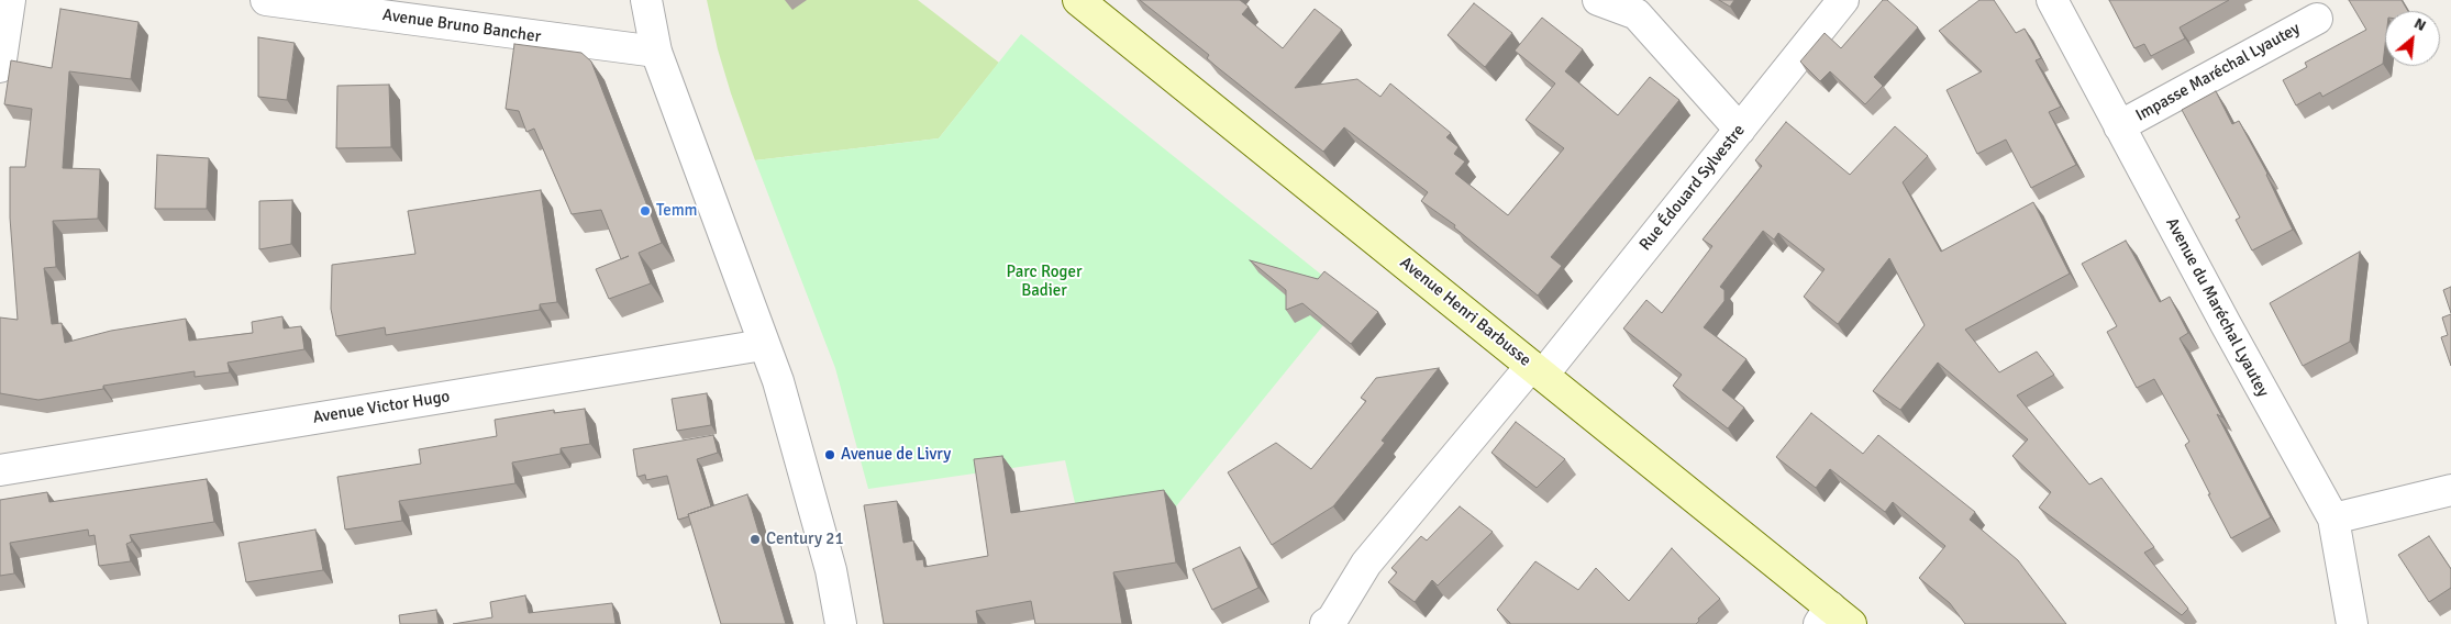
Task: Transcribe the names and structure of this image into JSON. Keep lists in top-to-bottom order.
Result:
{
  "streets": {
    "main road": ["Avenue Henri Barbusse"],
    "street": [
      "Avenue Bruno Bancher",
      "Impasse Maréchal Lyautey",
      "Rue Édouard Sylvestre",
      "Avenue du Maréchal Lyautey",
      "Avenue Victor Hugo"
    ]
  },
  "crossings": [
    ["Impasse Maréchal Lyautey", "Avenue du Maréchal Lyautey"],
    ["Rue Édouard Sylvestre", "Avenue Henri Barbusse"]
  ],
  "parks": ["Parc Roger Badier"],
  "places": ["Temm", "Avenue de Livry", "Century 21"],
  "north": "top right"
}
